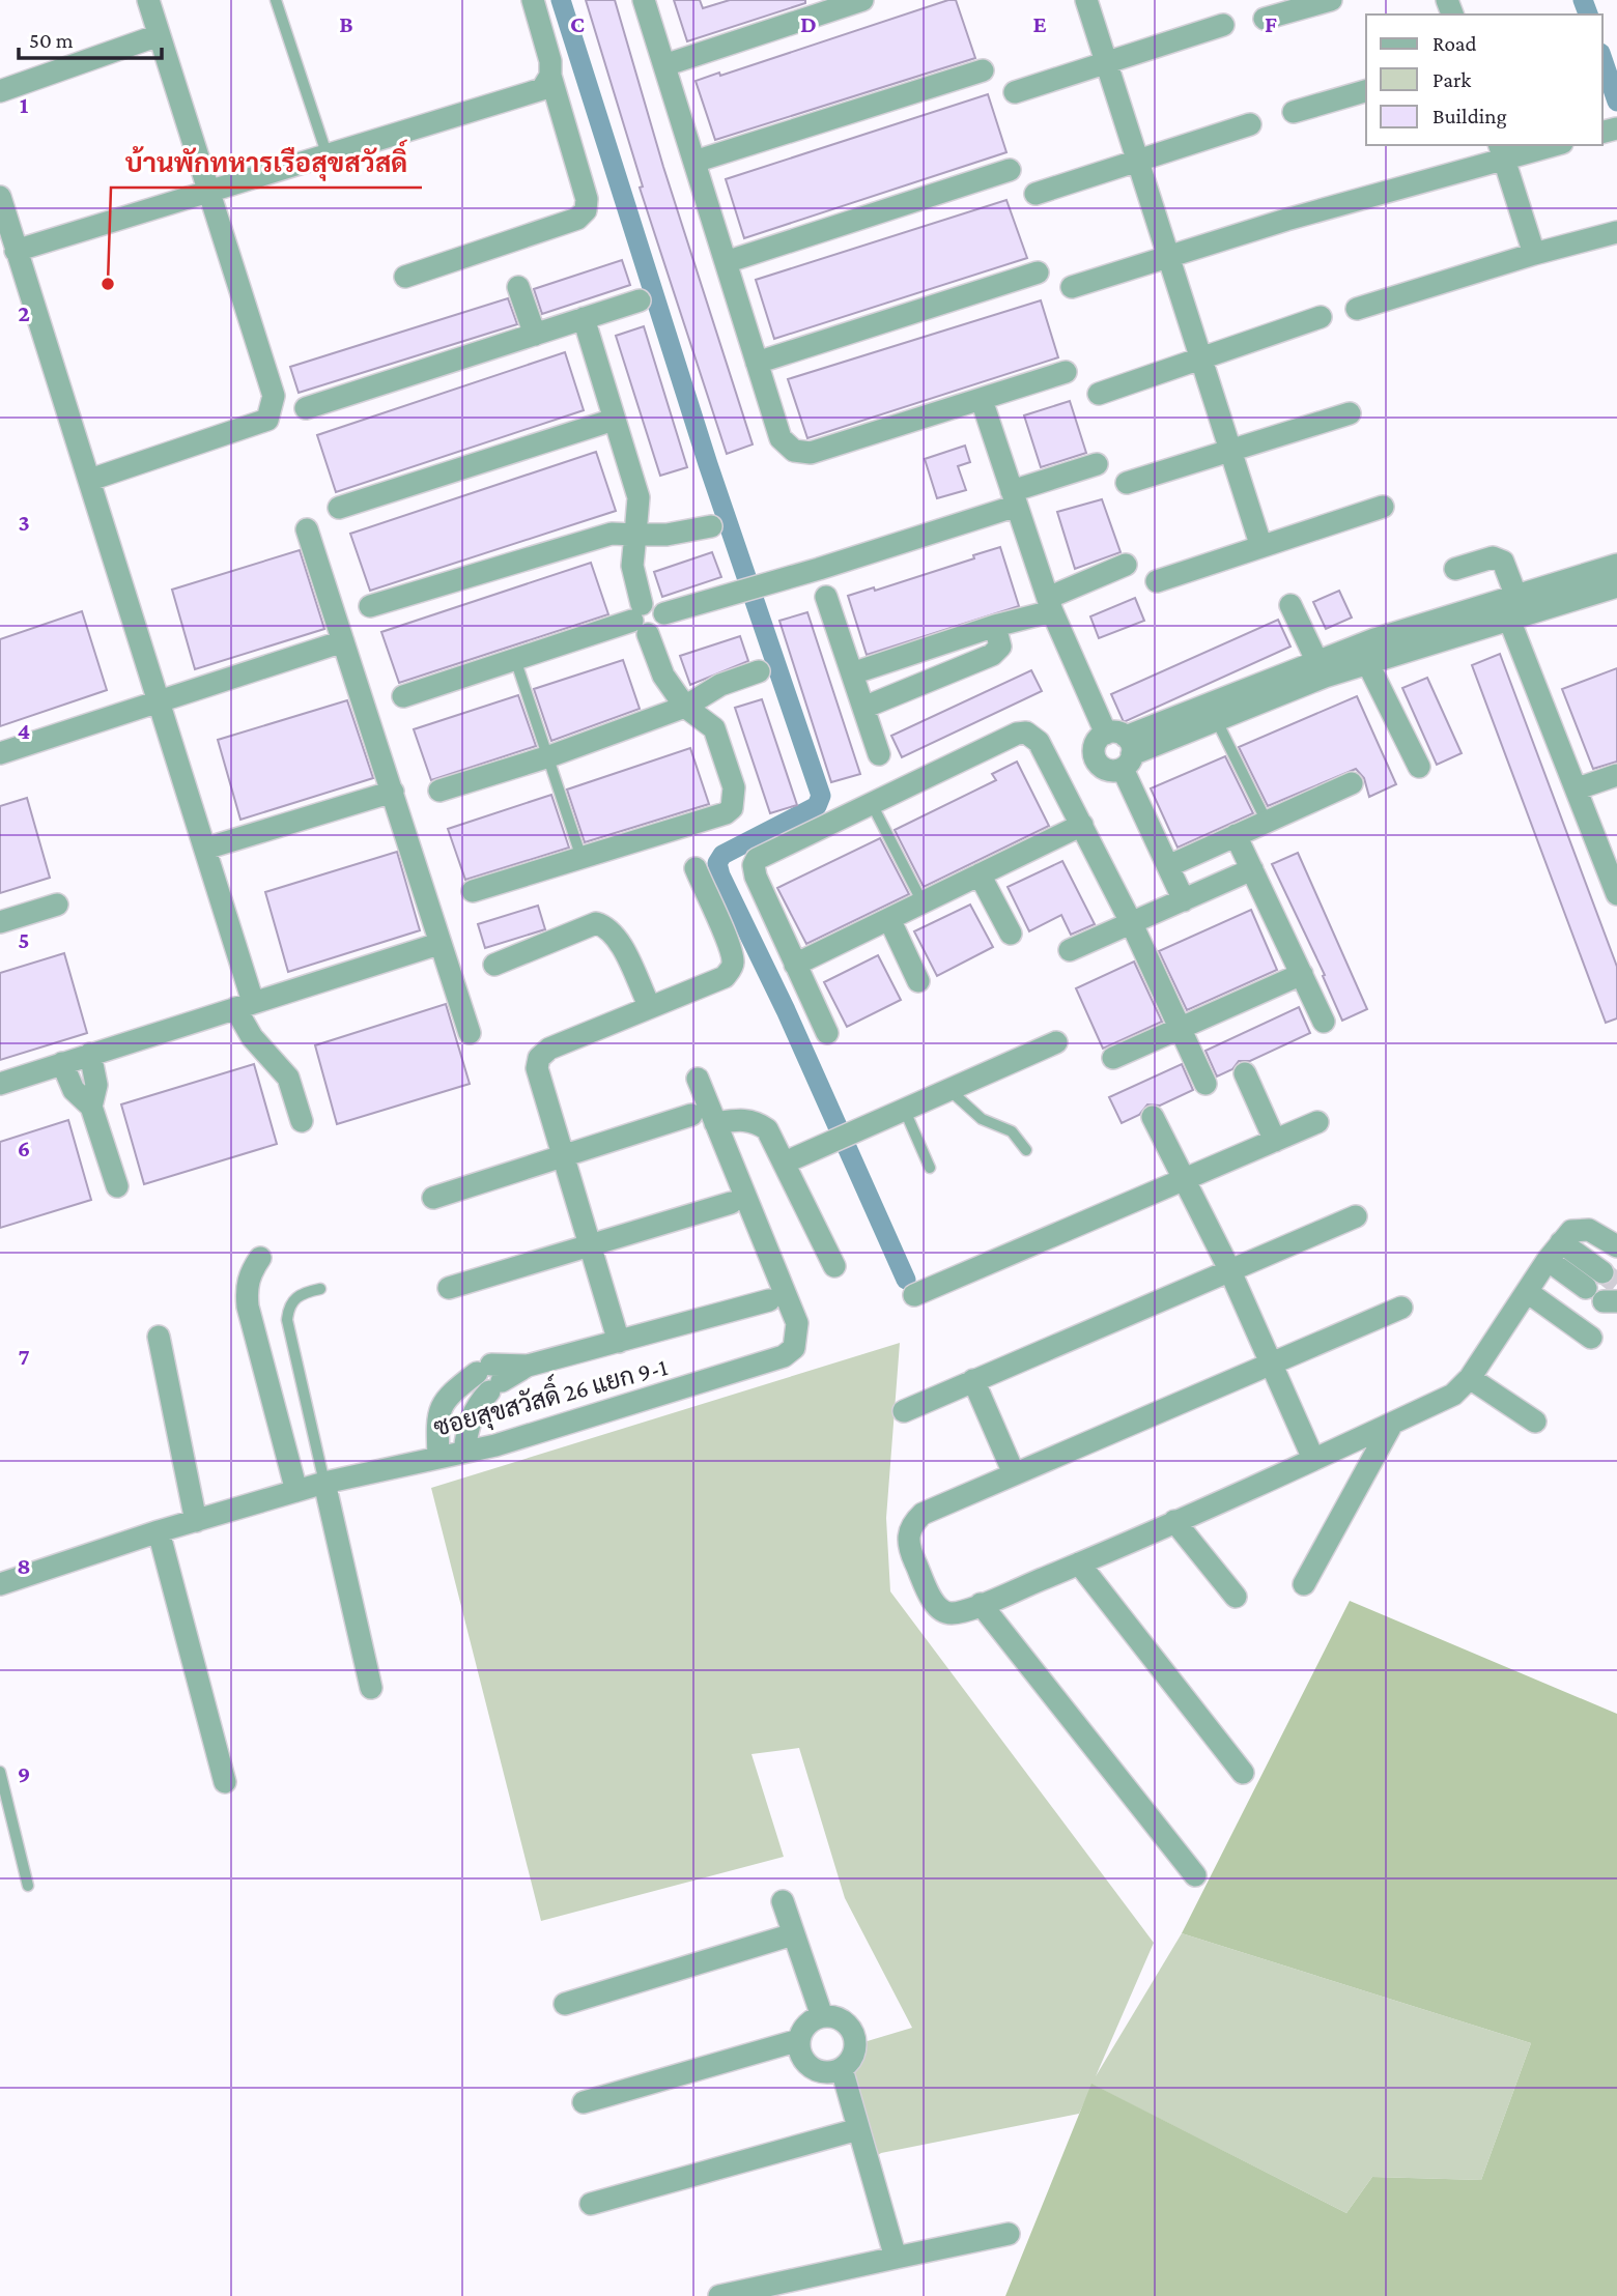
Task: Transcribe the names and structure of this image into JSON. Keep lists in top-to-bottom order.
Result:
{
  "streets": {
    "street": ["ซอยสุขสวัสดิ์ 26 แยก 9-1"]
  },
  "places": ["บ้านพักทหารเรือสุขสวัสดิ์"],
  "legend": ["Road", "Park", "Building"],
  "scale_bar": "50 m",
  "grid": {
    "columns": [
      "B",
      "C",
      "D",
      "E",
      "F"
    ],
    "rows": [
      "1",
      "2",
      "3",
      "4",
      "5",
      "6",
      "7",
      "8",
      "9"
    ]
  }
}
